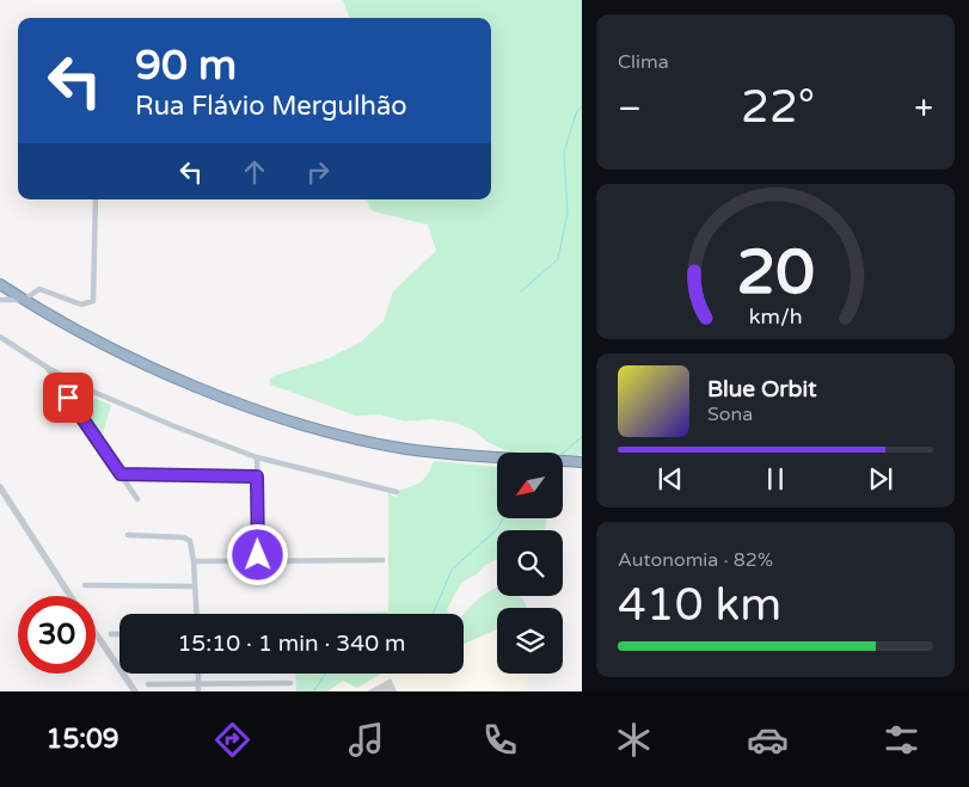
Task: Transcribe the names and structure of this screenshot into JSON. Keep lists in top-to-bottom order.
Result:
{
  "north": "bottom left",
  "page": {
    "tile": [
      "Clima",
      ["Autonomia · 82%", "410 km"]
    ],
    "turn": ["90 m", "Rua Flávio Mergulhão"],
    "heat": ["−", "22°", "+"],
    "song": ["Blue Orbit", "Sona"],
    "limit": "30",
    "trip": "15:10 · 1 min · 340 m",
    "tabs": "15:09",
    "gauge": ["20", "km/h"]
  }
}
